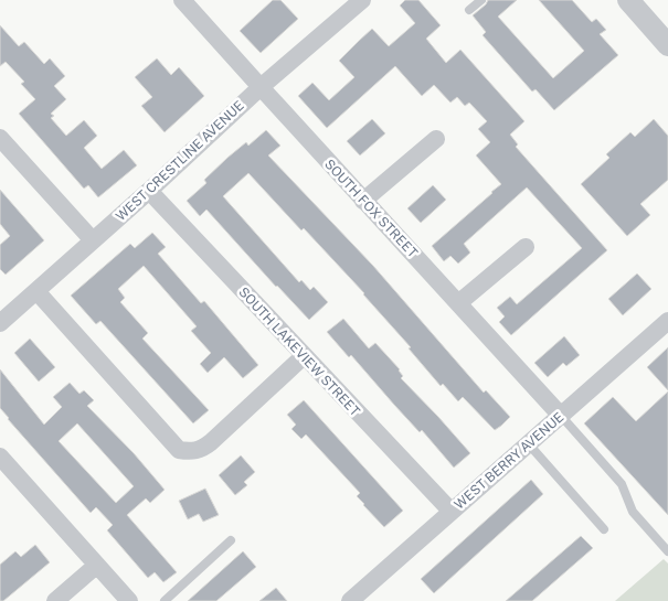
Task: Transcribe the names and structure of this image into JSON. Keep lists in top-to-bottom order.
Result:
{
  "streets": {
    "street": [
      "WEST CRESTLINE AVENUE",
      "SOUTH FOX STREET",
      "SOUTH LAKEVIEW STREET",
      "WEST BERRY AVENUE"
    ]
  },
  "crossings": [
    ["WEST CRESTLINE AVENUE", "SOUTH FOX STREET"],
    ["WEST CRESTLINE AVENUE", "SOUTH LAKEVIEW STREET"],
    ["SOUTH FOX STREET", "WEST BERRY AVENUE"],
    ["SOUTH LAKEVIEW STREET", "WEST BERRY AVENUE"]
  ]
}
